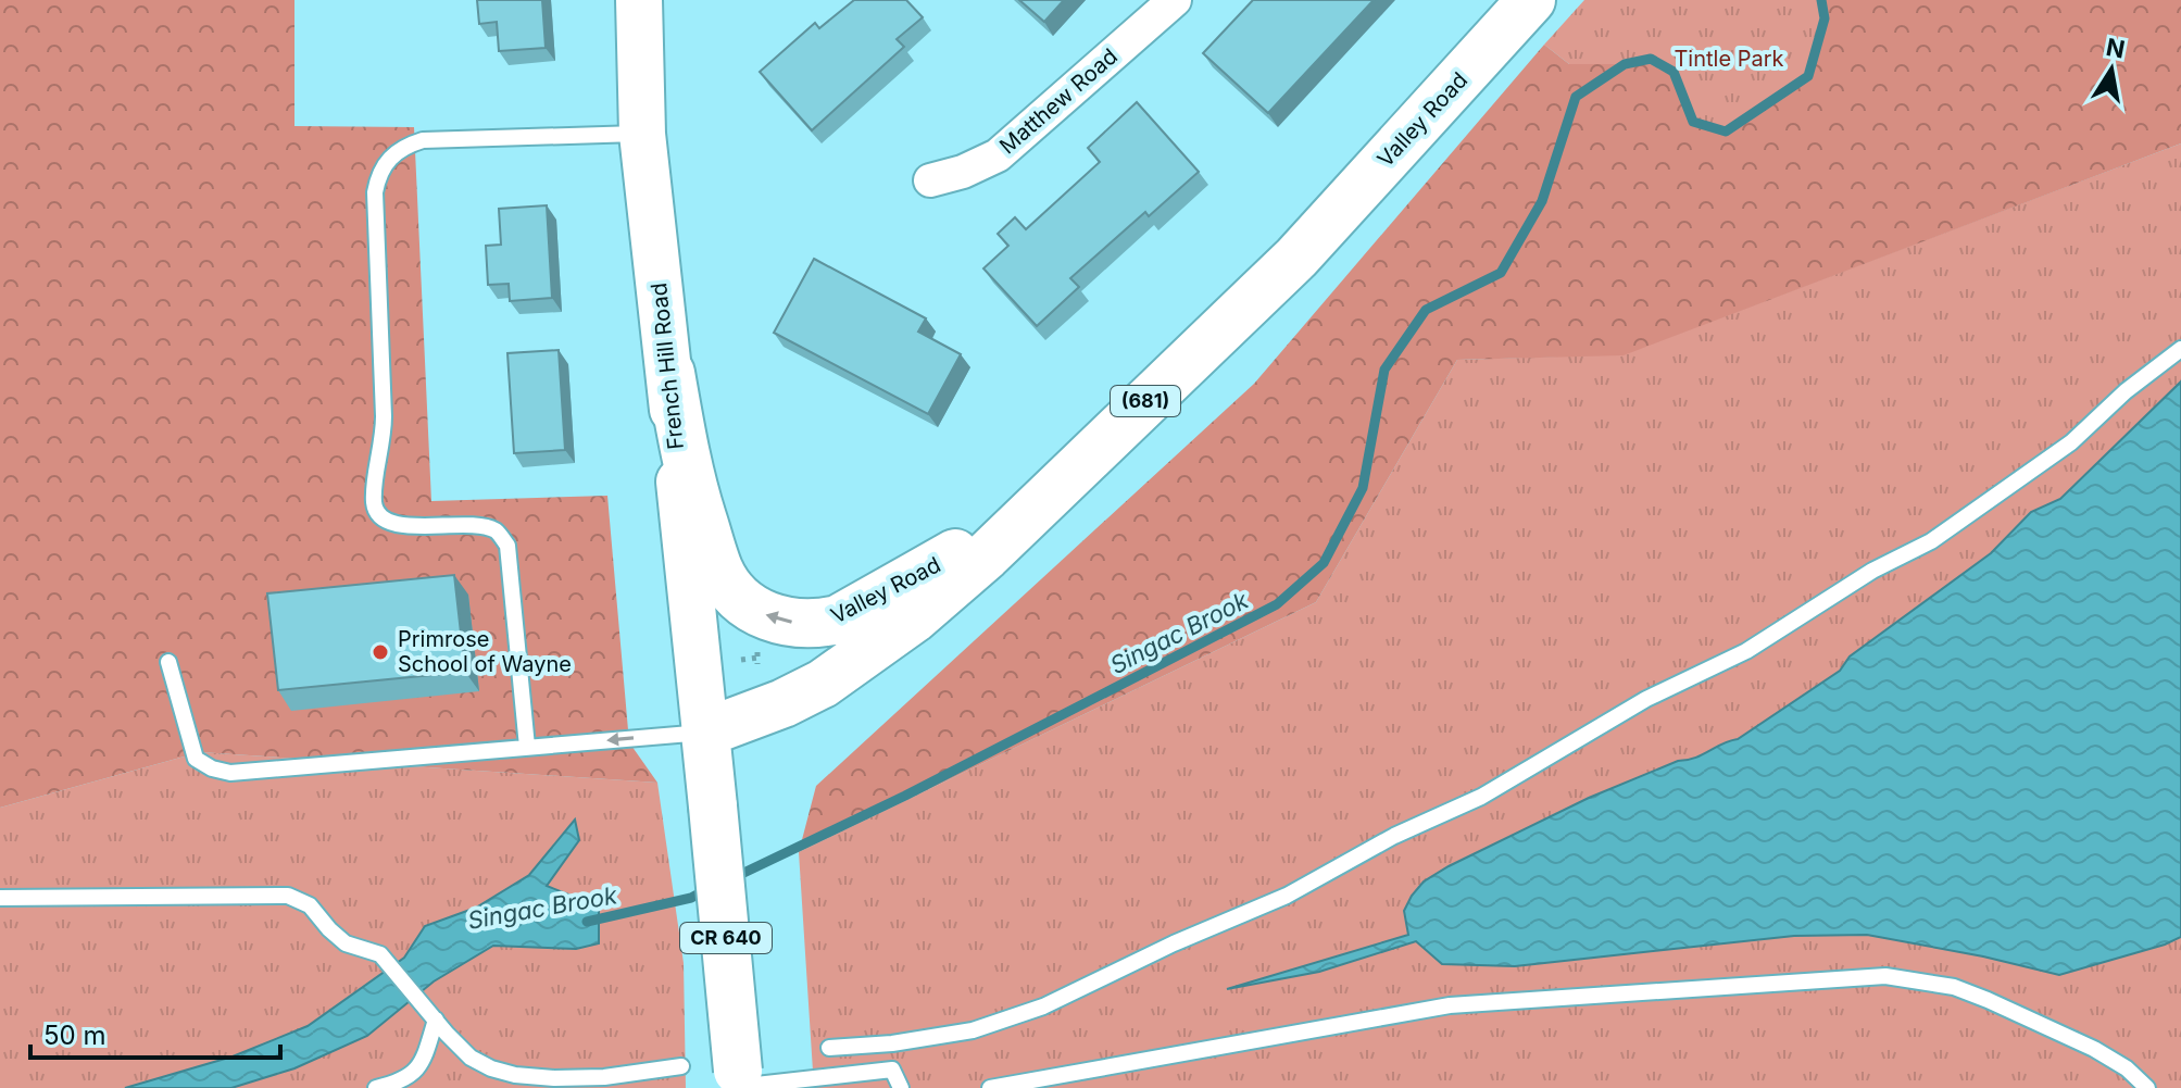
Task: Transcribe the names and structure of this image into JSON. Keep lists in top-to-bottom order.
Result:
{
  "streets": {
    "main road": [
      "Valley Road",
      "French Hill Road",
      "(681)",
      "CR 640"
    ],
    "street": ["Matthew Road"]
  },
  "crossings": [
    ["Valley Road", "French Hill Road"],
    ["Valley Road", "CR 640"],
    ["French Hill Road", "CR 640"]
  ],
  "water": ["Singac Brook"],
  "parks": ["Tintle Park"],
  "places": ["Primrose School of Wayne"],
  "scale_bar": "50 m",
  "north": "top"
}
